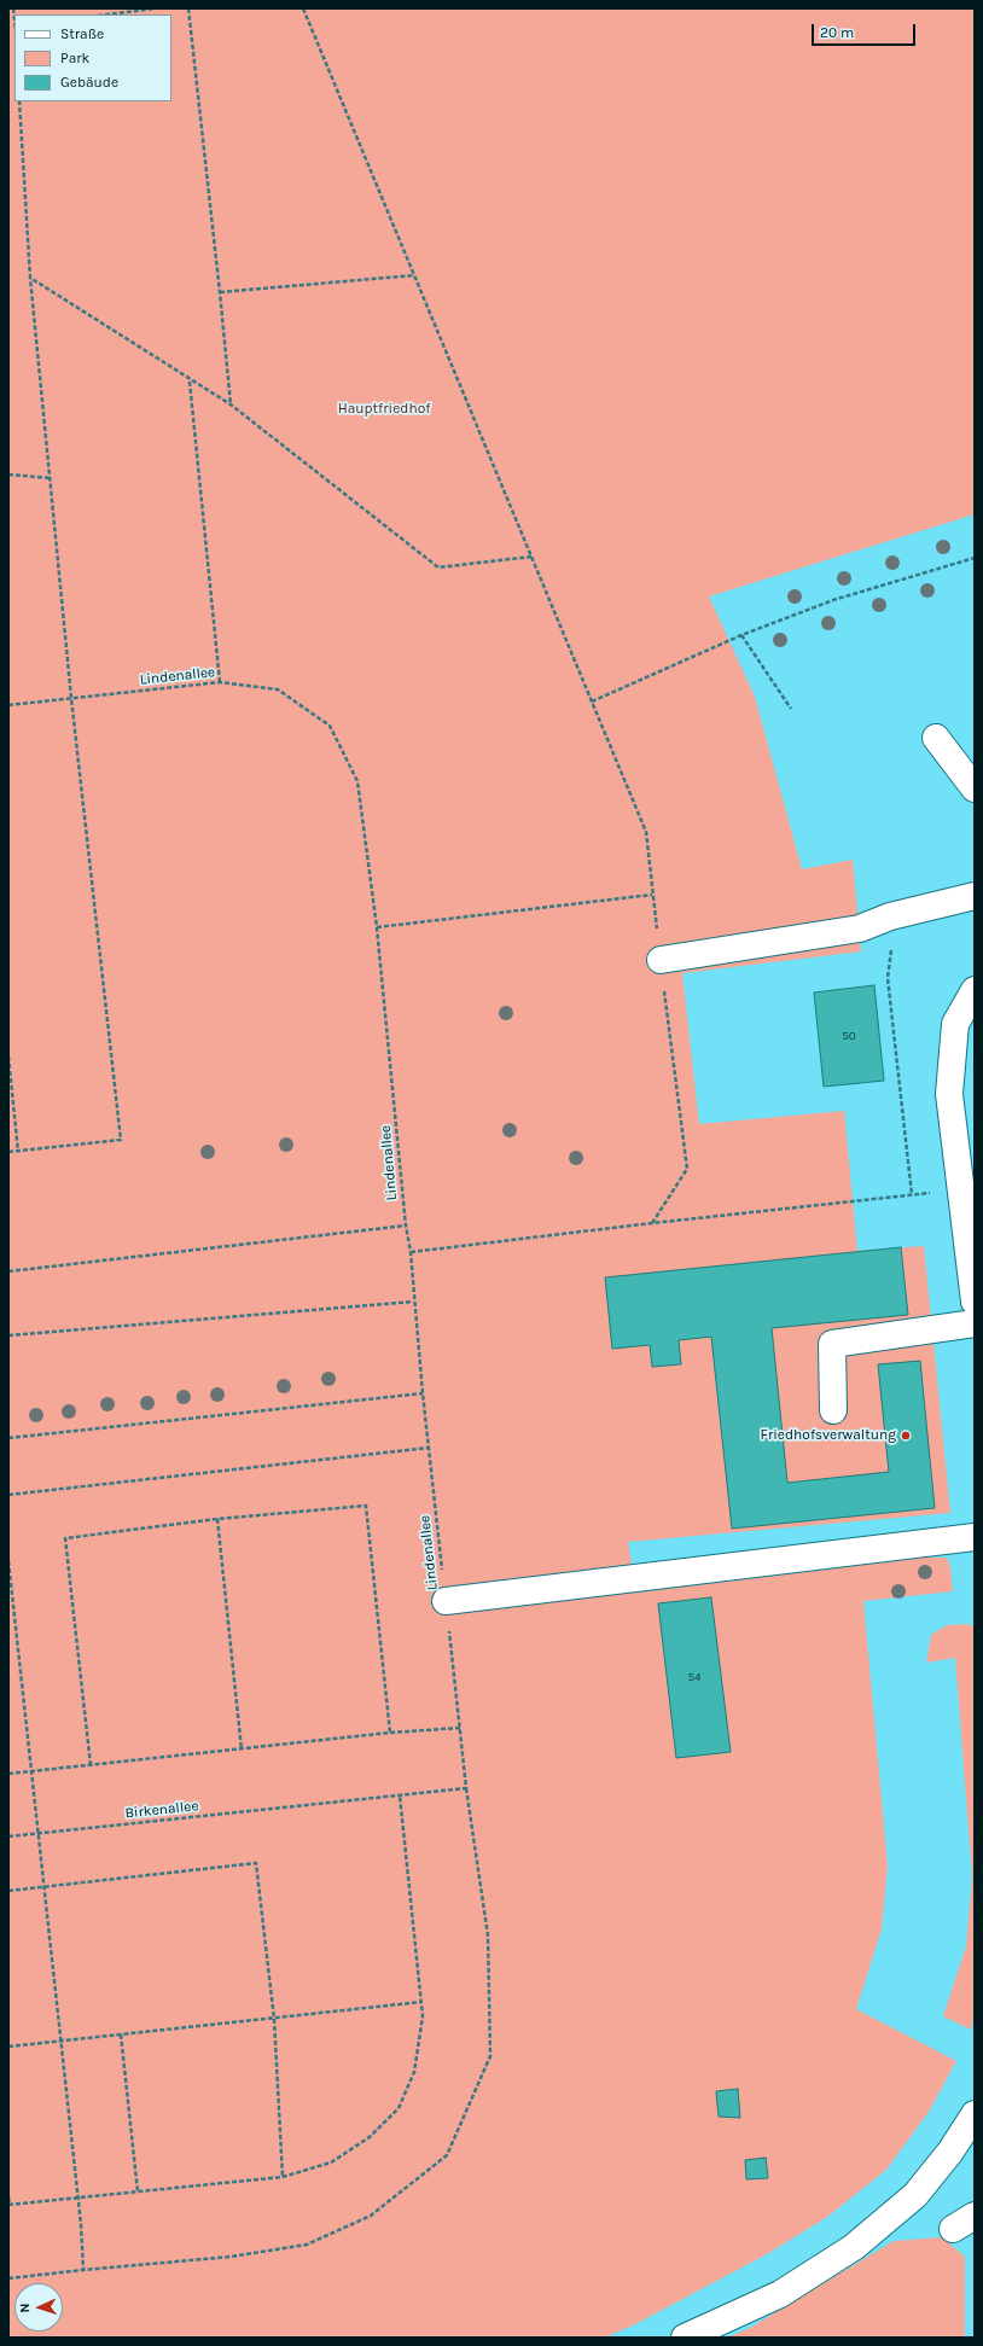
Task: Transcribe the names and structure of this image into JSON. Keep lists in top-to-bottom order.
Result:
{
  "streets": {
    "path": ["Lindenallee", "Birkenallee"]
  },
  "parks": ["Hauptfriedhof"],
  "places": ["Friedhofsverwaltung"],
  "house_numbers": ["50", "54"],
  "legend": ["Straße", "Park", "Gebäude"],
  "scale_bar": "20 m",
  "north": "left"
}
